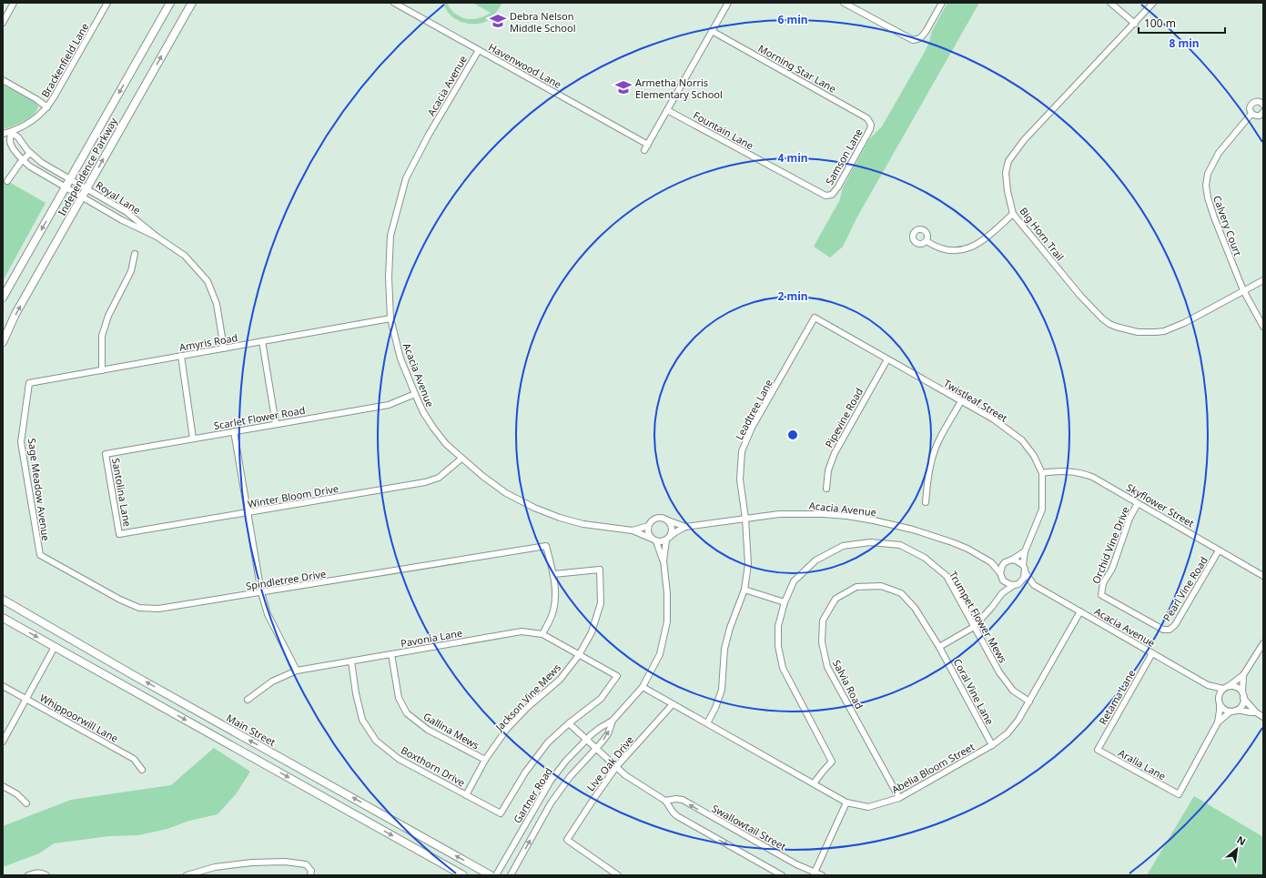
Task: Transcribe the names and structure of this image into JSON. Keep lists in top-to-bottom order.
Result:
{
  "streets": {
    "main road": ["Independence Parkway", "Main Street"],
    "street": [
      "Brackenfield Lane",
      "Havenwood Lane",
      "Morning Star Lane",
      "Acacia Avenue",
      "Fountain Lane",
      "Samson Lane",
      "Royal Lane",
      "Calvery Court",
      "Big Horn Trail",
      "Amyris Road",
      "Twistleaf Street",
      "Leadtree Lane",
      "Scarlet Flower Road",
      "Pipevine Road",
      "Sage Meadow Avenue",
      "Santolina Lane",
      "Winter Bloom Drive",
      "Skyflower Street",
      "Orchid Vine Drive",
      "Spindletree Drive",
      "Pearl Vine Road",
      "Trumpet Flower Mews",
      "Pavonia Lane",
      "Salvia Road",
      "Coral Vine Lane",
      "Jackson Vine Mews",
      "Retama Lane",
      "Whippoorwill Lane",
      "Gallina Mews",
      "Live Oak Drive",
      "Aralia Lane",
      "Boxthorn Drive",
      "Abelia Bloom Street",
      "Gartner Road",
      "Swallowtail Street"
    ]
  },
  "crossings": [
    ["Brackenfield Lane", "Royal Lane"],
    ["Havenwood Lane", "Acacia Avenue"],
    ["Morning Star Lane", "Samson Lane"],
    ["Acacia Avenue", "Amyris Road"],
    ["Acacia Avenue", "Twistleaf Street"],
    ["Acacia Avenue", "Leadtree Lane"],
    ["Acacia Avenue", "Scarlet Flower Road"],
    ["Acacia Avenue", "Winter Bloom Drive"],
    ["Acacia Avenue", "Retama Lane"],
    ["Acacia Avenue", "Abelia Bloom Street"],
    ["Fountain Lane", "Samson Lane"],
    ["Independence Parkway", "Royal Lane"],
    ["Royal Lane", "Amyris Road"],
    ["Calvery Court", "Big Horn Trail"],
    ["Amyris Road", "Sage Meadow Avenue"],
    ["Twistleaf Street", "Leadtree Lane"],
    ["Twistleaf Street", "Pipevine Road"],
    ["Twistleaf Street", "Skyflower Street"],
    ["Leadtree Lane", "Abelia Bloom Street"],
    ["Scarlet Flower Road", "Santolina Lane"],
    ["Sage Meadow Avenue", "Spindletree Drive"],
    ["Santolina Lane", "Winter Bloom Drive"],
    ["Skyflower Street", "Orchid Vine Drive"],
    ["Skyflower Street", "Pearl Vine Road"],
    ["Orchid Vine Drive", "Pearl Vine Road"],
    ["Spindletree Drive", "Jackson Vine Mews"],
    ["Trumpet Flower Mews", "Abelia Bloom Street"],
    ["Pavonia Lane", "Jackson Vine Mews"],
    ["Pavonia Lane", "Gallina Mews"],
    ["Pavonia Lane", "Boxthorn Drive"],
    ["Salvia Road", "Coral Vine Lane"],
    ["Salvia Road", "Abelia Bloom Street"],
    ["Coral Vine Lane", "Abelia Bloom Street"],
    ["Jackson Vine Mews", "Gallina Mews"],
    ["Jackson Vine Mews", "Boxthorn Drive"],
    ["Retama Lane", "Aralia Lane"],
    ["Live Oak Drive", "Abelia Bloom Street"],
    ["Abelia Bloom Street", "Gartner Road"]
  ],
  "places": {
    "school or university": ["Debra Nelson Middle School", "Armetha Norris Elementary School"]
  },
  "scale_bar": "100 m",
  "north": "top right",
  "rings": [
    "6 min",
    "8 min",
    "4 min",
    "2 min"
  ]
}
